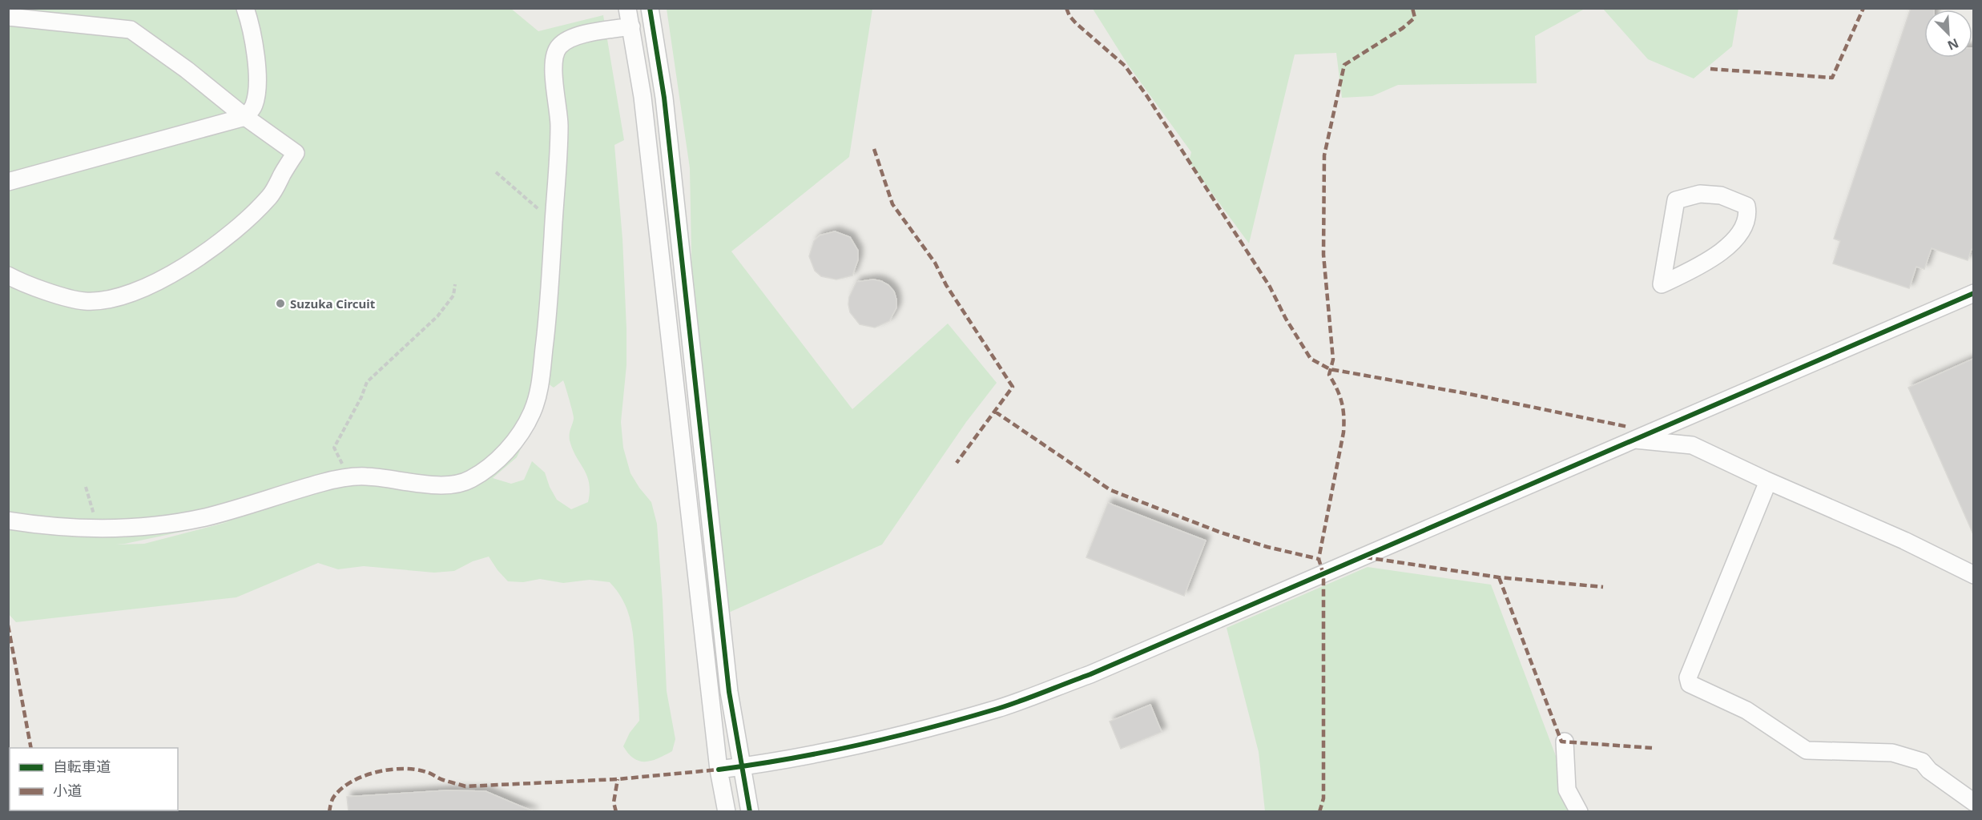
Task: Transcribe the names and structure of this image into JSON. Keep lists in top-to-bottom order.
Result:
{
  "places": ["Suzuka Circuit"],
  "legend": ["自転車道", "小道"],
  "north": "bottom right"
}
